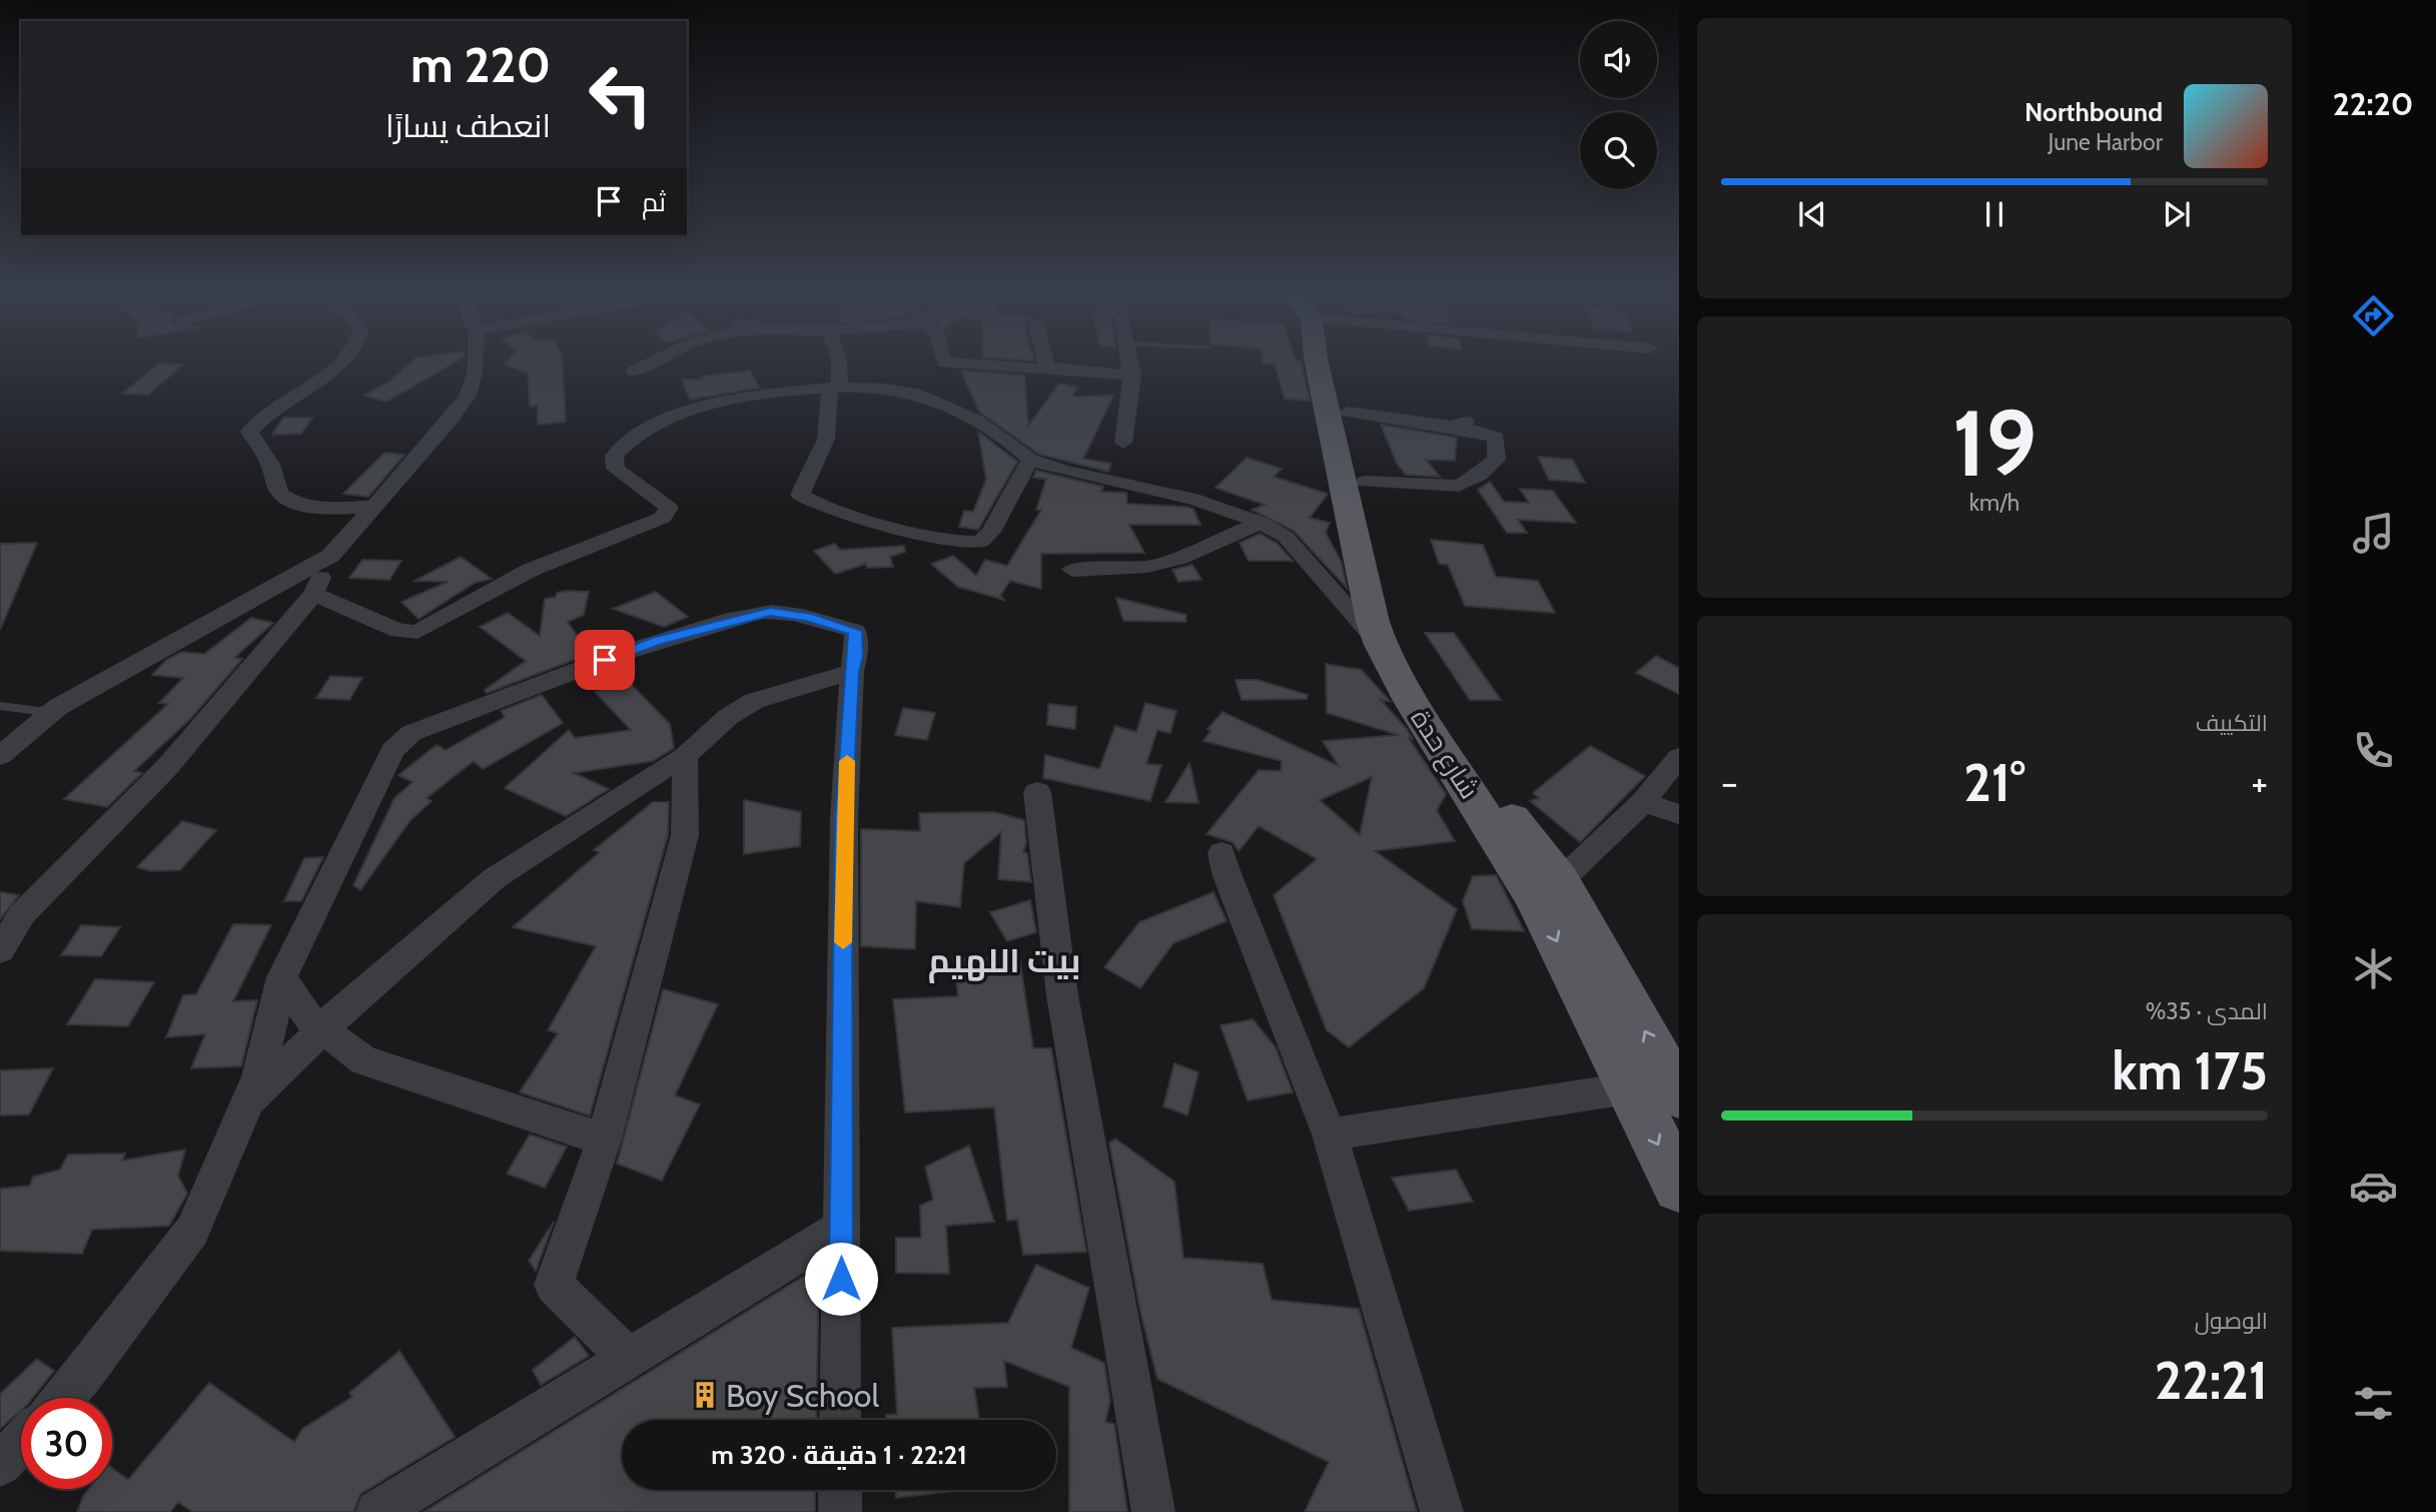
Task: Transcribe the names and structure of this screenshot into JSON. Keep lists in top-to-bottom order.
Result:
{
  "streets": {
    "main road": ["شارع حدة"]
  },
  "districts": ["بيت اللهيم"],
  "places": {
    "building": ["Boy School"]
  },
  "page": {
    "tabs": "22:20",
    "turn": ["220 m", "انعطف يسارًا"],
    "song": ["Northbound", "June Harbor"],
    "then": "ثم",
    "tile": [
      ["19", "km/h"],
      "التكييف",
      ["المدى · 35%", "175 km"],
      ["الوصول", "22:21"]
    ],
    "heat": ["−", "21°", "+"],
    "limit": "30",
    "trip": "22:21 · 1 دقيقة · 320 m"
  }
}
